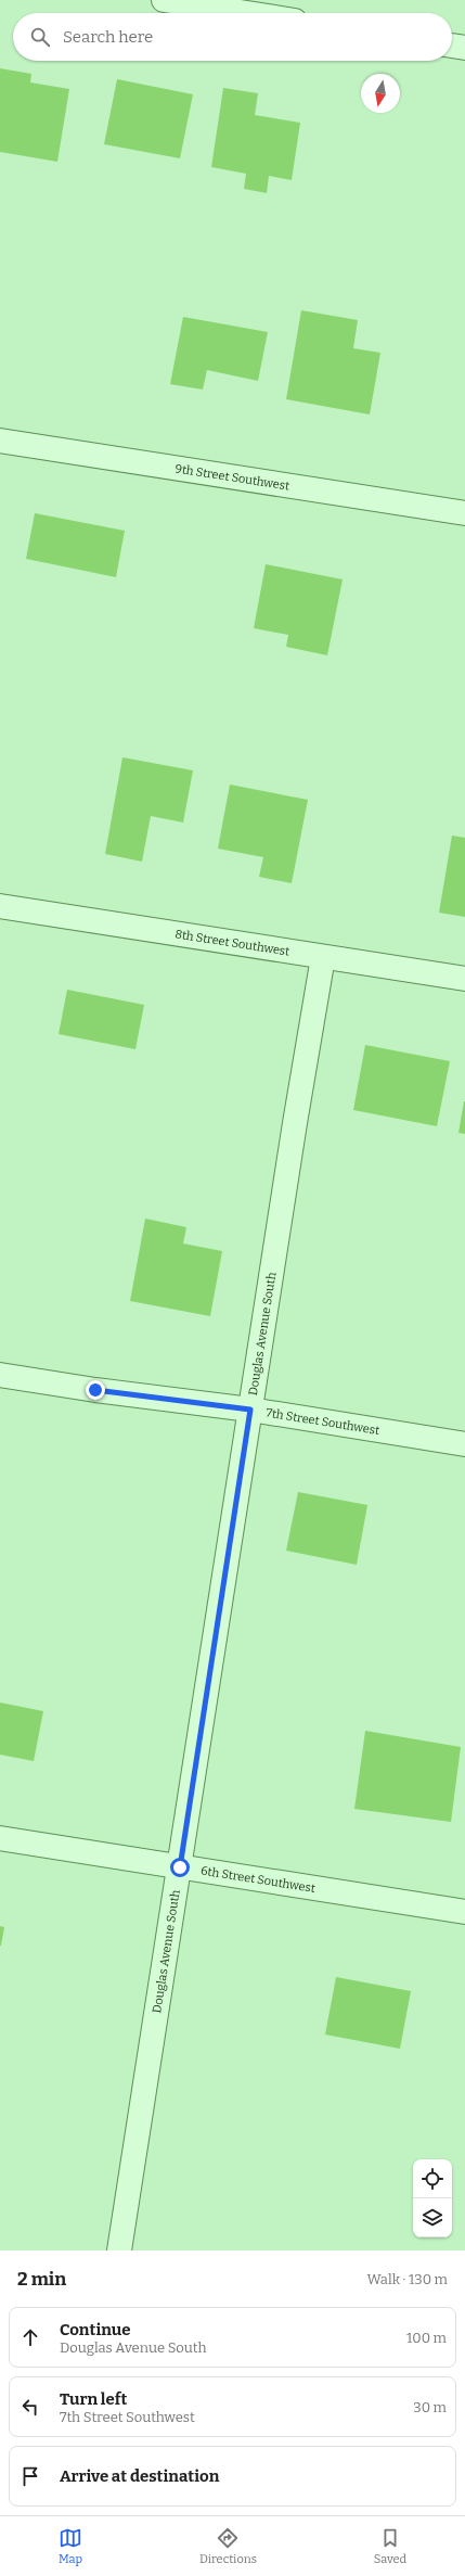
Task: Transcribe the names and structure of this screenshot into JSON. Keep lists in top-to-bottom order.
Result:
{
  "streets": {
    "street": [
      "9th Street Southwest",
      "8th Street Southwest",
      "Douglas Avenue South",
      "7th Street Southwest",
      "6th Street Southwest"
    ]
  },
  "crossings": [
    ["8th Street Southwest", "Douglas Avenue South"],
    ["Douglas Avenue South", "7th Street Southwest"],
    ["Douglas Avenue South", "6th Street Southwest"]
  ],
  "north": "bottom",
  "page": {
    "search": "Search here",
    "heading": ["2 min", "Walk · 130 m"],
    "list": [
      ["Continue", "Douglas Avenue South", "100 m"],
      ["Turn left", "7th Street Southwest", "30 m"],
      "Arrive at destination"
    ],
    "nav": ["Map", "Directions", "Saved"]
  }
}
